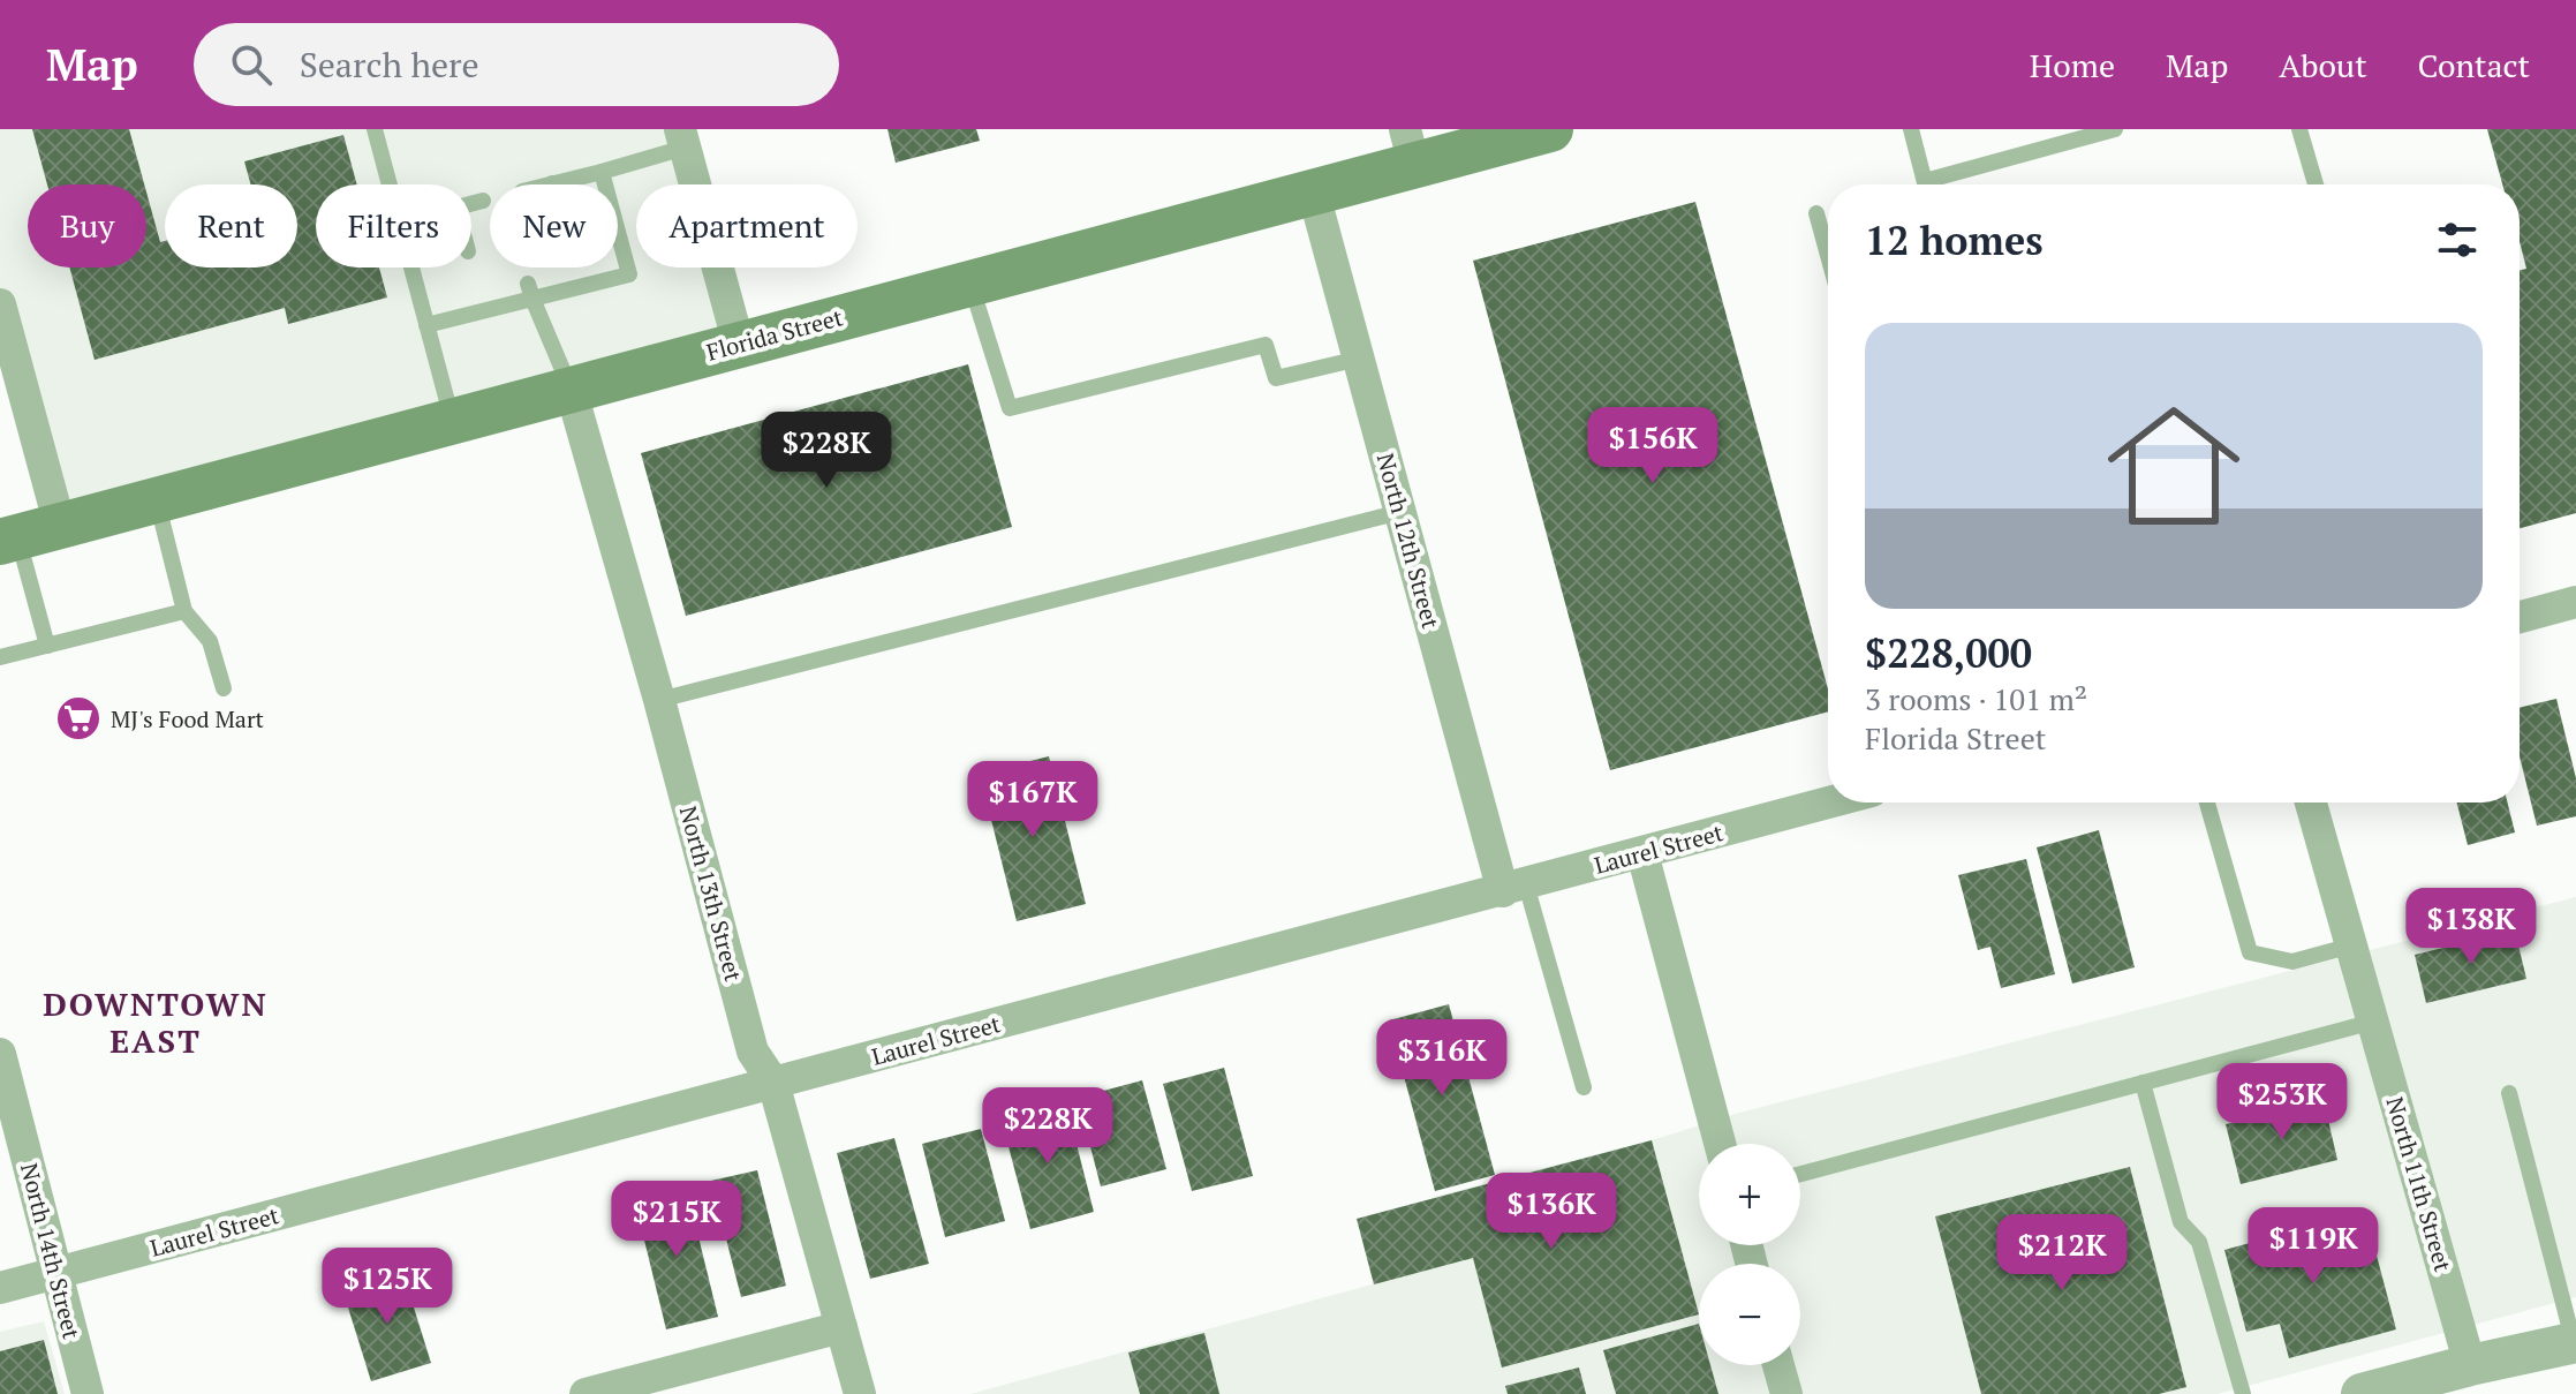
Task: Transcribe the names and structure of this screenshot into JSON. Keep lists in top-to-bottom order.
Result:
{
  "streets": {
    "main road": ["Florida Street"],
    "street": [
      "North 12th Street",
      "Laurel Street",
      "North 13th Street",
      "North 11th Street",
      "North 14th Street"
    ]
  },
  "crossings": [
    ["Florida Street", "North 12th Street"],
    ["Florida Street", "North 13th Street"],
    ["North 12th Street", "Laurel Street"],
    ["Laurel Street", "North 13th Street"],
    ["Laurel Street", "North 14th Street"]
  ],
  "districts": ["DOWNTOWN EAST"],
  "places": {
    "supermarket": ["MJ's Food Mart"]
  },
  "page": {
    "header": "Map",
    "search": "Search here",
    "nav": [
      "Home",
      "Map",
      "About",
      "Contact"
    ],
    "chip": [
      "Buy",
      "Rent",
      "Filters",
      "New",
      "Apartment"
    ],
    "heading": "12 homes",
    "list": [
      {
        "name": "$228,000",
        "note": "3 rooms · 101 m² · Florida Street"
      }
    ],
    "price": [
      "$156K",
      "$228K",
      "$167K",
      "$138K",
      "$316K",
      "$253K",
      "$228K",
      "$136K",
      "$215K",
      "$119K",
      "$212K",
      "$125K"
    ],
    "map_buttons": ["+", "−"]
  }
}
